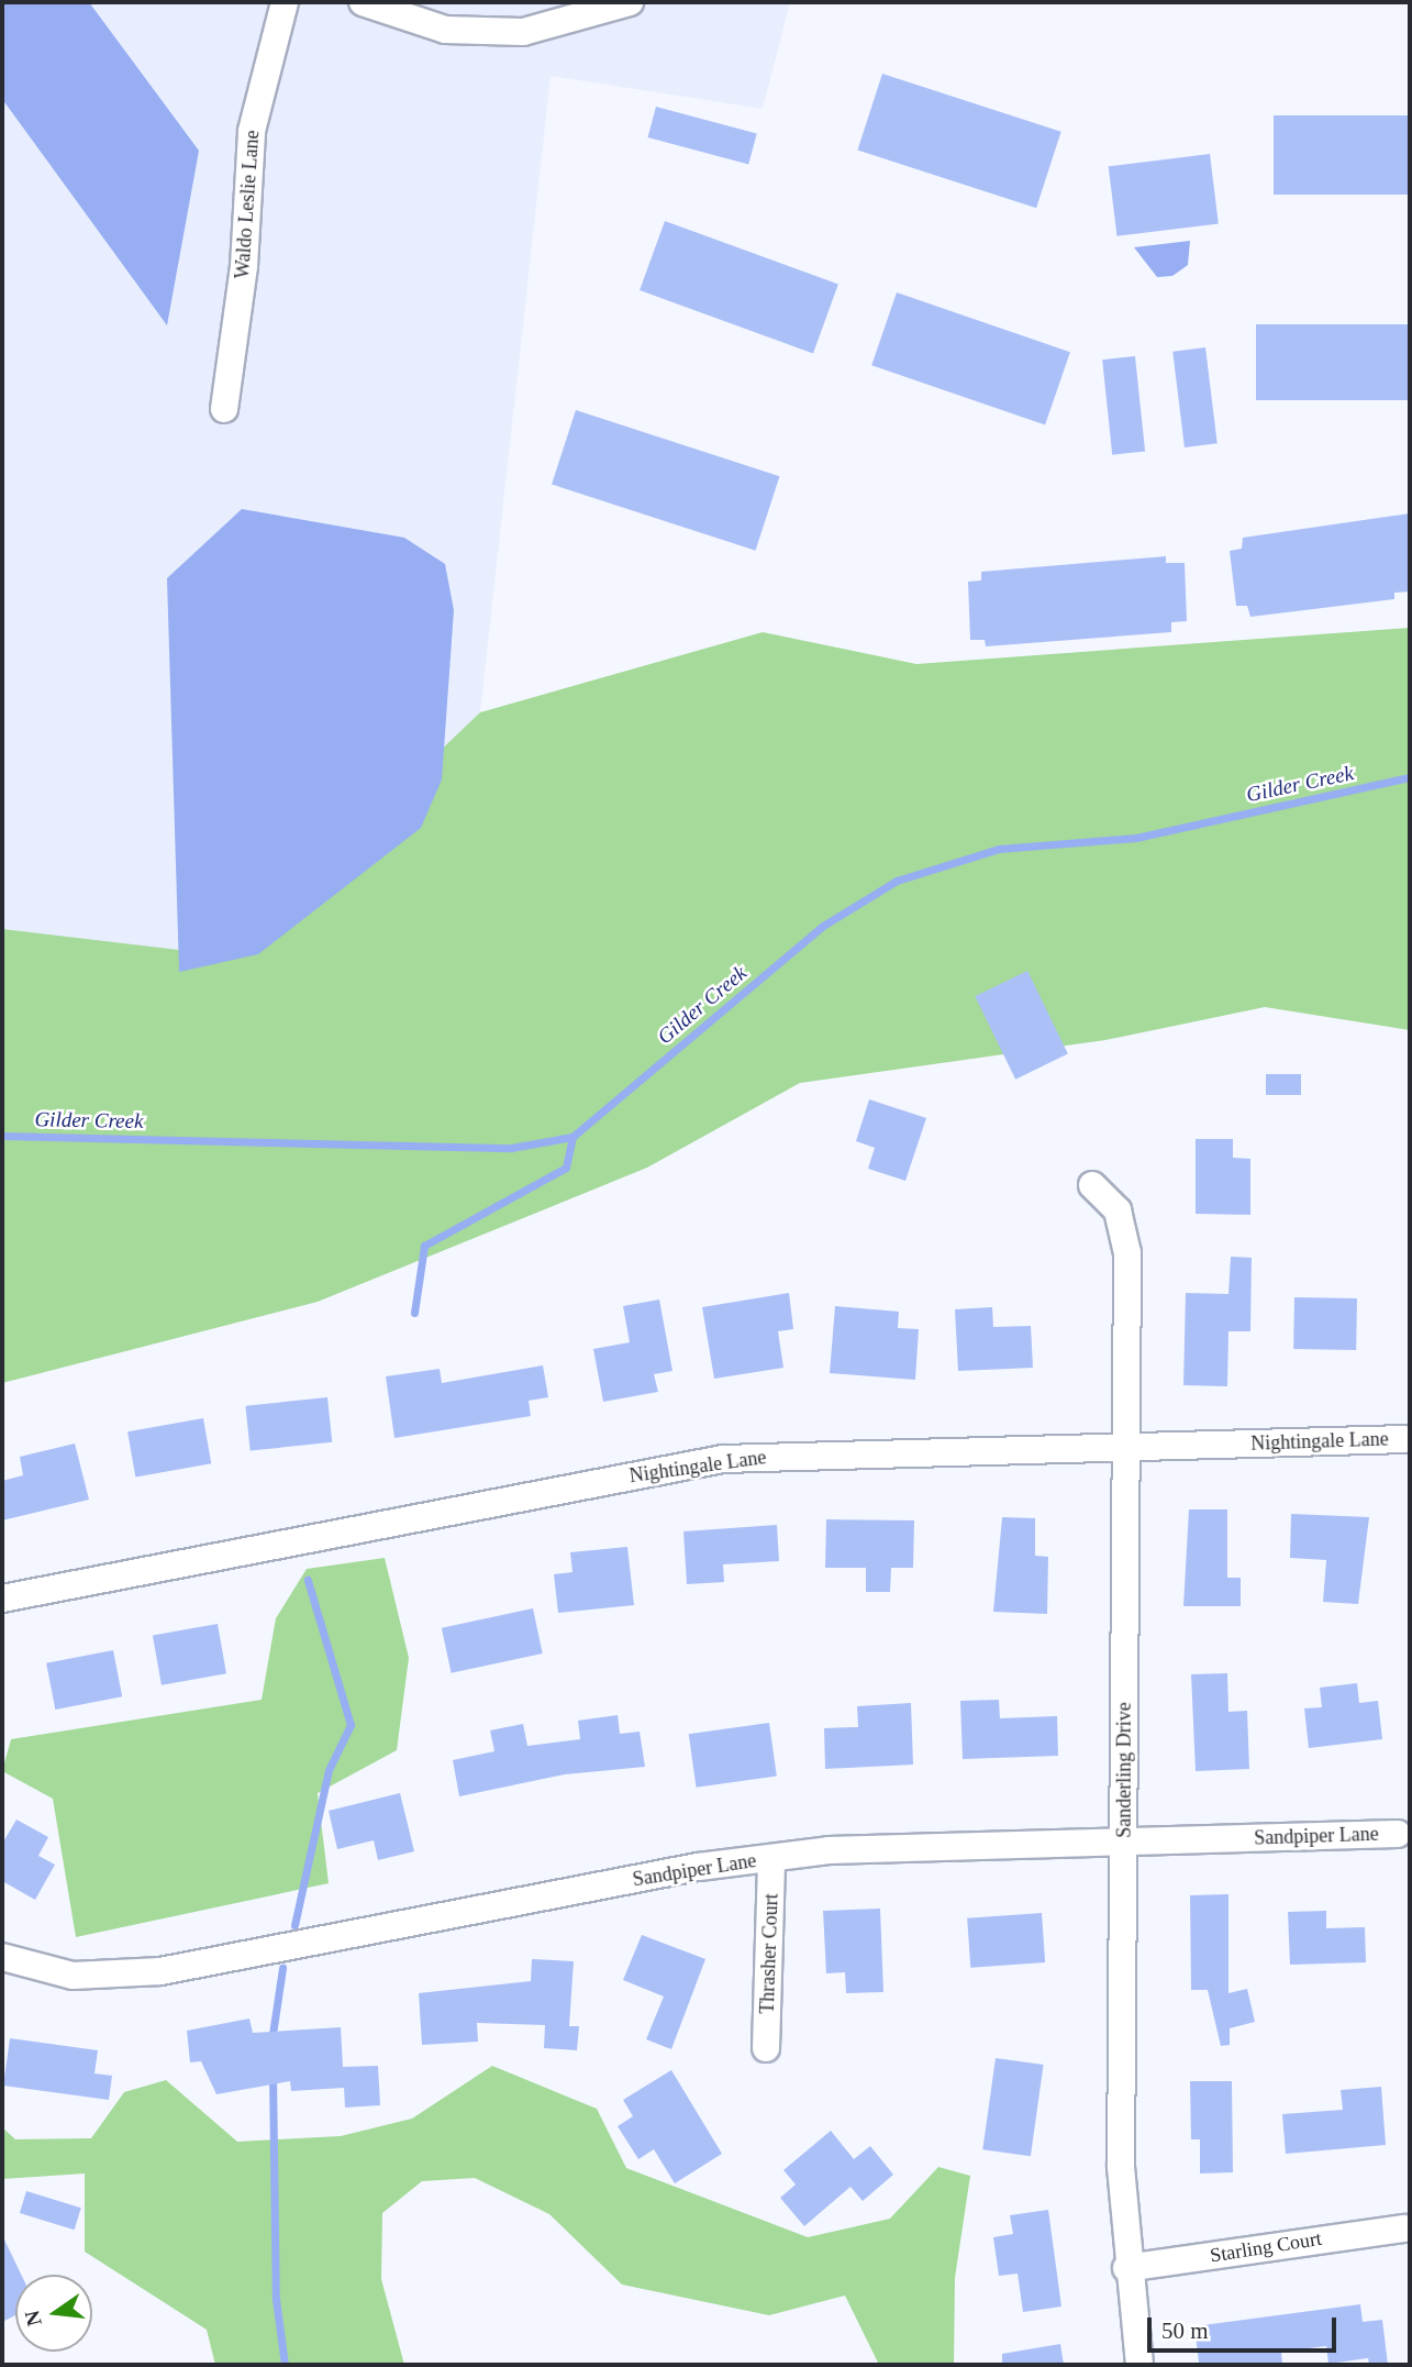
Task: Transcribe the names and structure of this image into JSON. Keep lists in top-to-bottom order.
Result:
{
  "streets": {
    "street": [
      "Waldo Leslie Lane",
      "Nightingale Lane",
      "Sanderling Drive",
      "Sandpiper Lane",
      "Thrasher Court",
      "Starling Court"
    ]
  },
  "crossings": [
    ["Nightingale Lane", "Sanderling Drive"],
    ["Sanderling Drive", "Sandpiper Lane"],
    ["Sanderling Drive", "Starling Court"],
    ["Sandpiper Lane", "Thrasher Court"]
  ],
  "water": ["Gilder Creek"],
  "scale_bar": "50 m",
  "north": "left"
}
